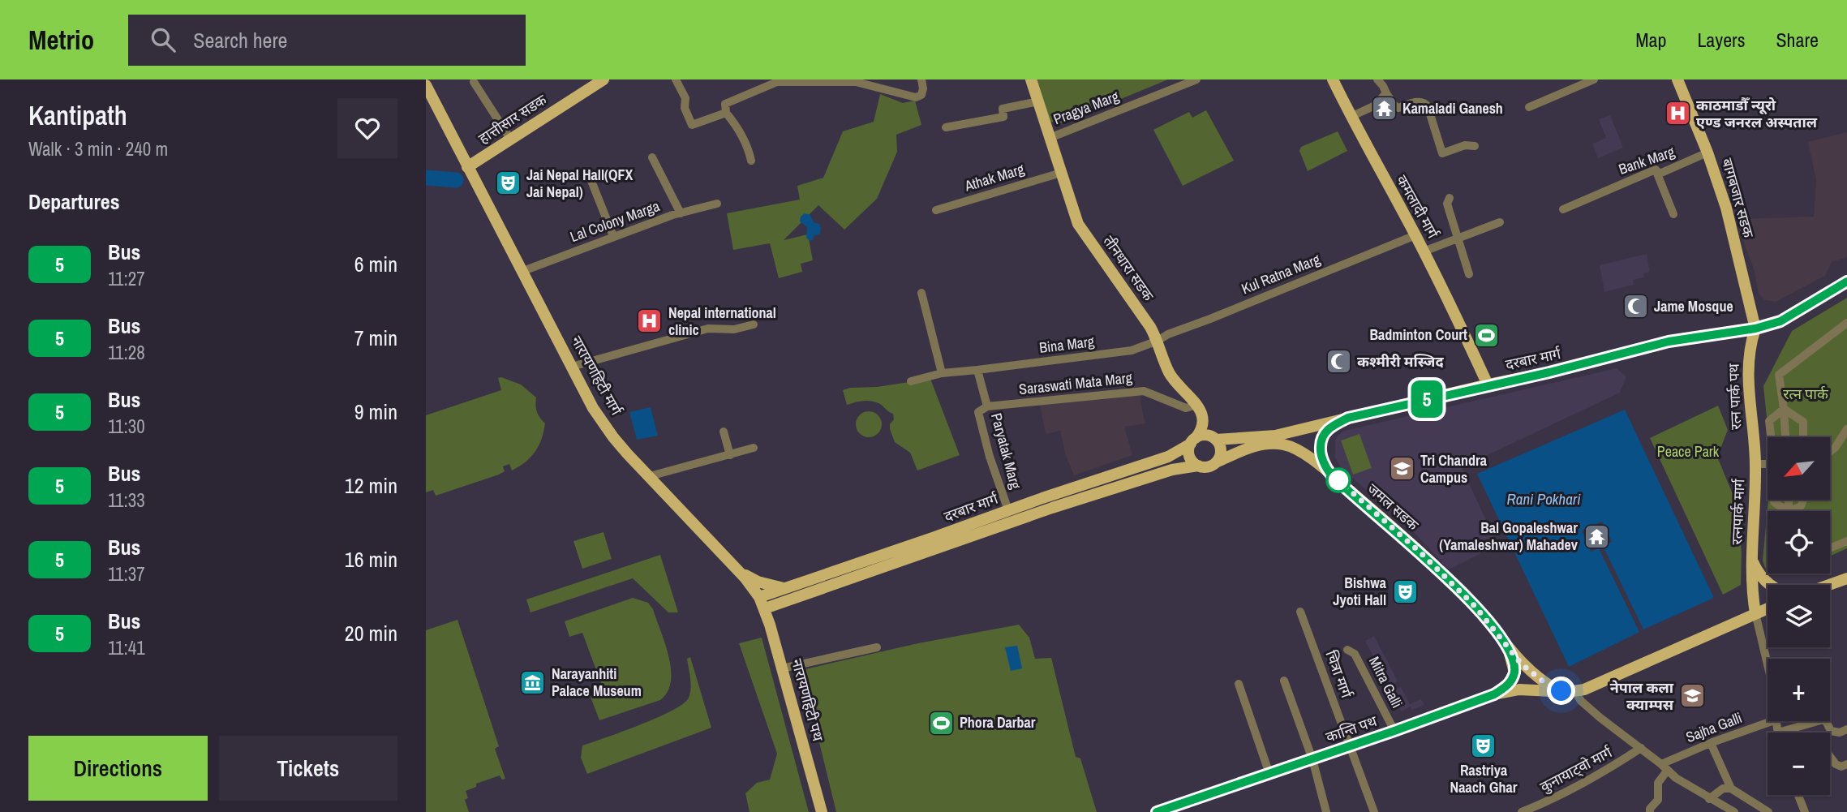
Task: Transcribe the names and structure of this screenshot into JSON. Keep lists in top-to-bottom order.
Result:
{
  "streets": {
    "main road": [
      "हात्तीसार सडक",
      "बागबजार सडक",
      "कमलादी मार्ग",
      "तीनधारा सडक",
      "दरबार मार्ग",
      "नारायणहिटी मार्ग",
      "रत्न पार्क पथ",
      "जमल सडक",
      "रत्नपार्क मार्ग",
      "नारायणहिटी पथ",
      "कान्ति पथ"
    ],
    "street": [
      "Pragya Marg",
      "Bank Marg",
      "Athak Marg",
      "Lal Colony Marga",
      "Kul Ratna Marg",
      "Bina Marg",
      "Saraswati Mata Marg",
      "Paryatak Marg",
      "चित्रा मार्ग",
      "Mitra Galli",
      "Sajha Galli",
      "कुनायाट्वो मार्ग"
    ]
  },
  "crossings": [
    ["Pragya Marg", "तीनधारा सडक"],
    ["हात्तीसार सडक", "नारायणहिटी मार्ग"],
    ["Bank Marg", "बागबजार सडक"],
    ["Athak Marg", "तीनधारा सडक"],
    ["बागबजार सडक", "दरबार मार्ग"],
    ["बागबजार सडक", "रत्न पार्क पथ"],
    ["कमलादी मार्ग", "Kul Ratna Marg"],
    ["कमलादी मार्ग", "दरबार मार्ग"],
    ["Lal Colony Marga", "नारायणहिटी मार्ग"],
    ["तीनधारा सडक", "Kul Ratna Marg"],
    ["तीनधारा सडक", "Bina Marg"],
    ["तीनधारा सडक", "Saraswati Mata Marg"],
    ["Kul Ratna Marg", "Bina Marg"],
    ["Bina Marg", "Paryatak Marg"],
    ["दरबार मार्ग", "नारायणहिटी मार्ग"],
    ["दरबार मार्ग", "रत्न पार्क पथ"],
    ["दरबार मार्ग", "Paryatak Marg"],
    ["दरबार मार्ग", "जमल सडक"],
    ["दरबार मार्ग", "नारायणहिटी पथ"],
    ["नारायणहिटी मार्ग", "नारायणहिटी पथ"],
    ["Saraswati Mata Marg", "Paryatak Marg"],
    ["रत्न पार्क पथ", "रत्नपार्क मार्ग"],
    ["जमल सडक", "कान्ति पथ"],
    ["रत्नपार्क मार्ग", "कान्ति पथ"],
    ["चित्रा मार्ग", "कान्ति पथ"],
    ["Mitra Galli", "कान्ति पथ"]
  ],
  "water": ["Rani Pokhari"],
  "parks": ["रत्न पार्क", "Peace Park"],
  "places": {
    "temple": ["Kamaladi Ganesh", "Bal Gopaleshwar (Yamaleshwar) Mahadev"],
    "hospital": ["काठमाडौँ न्यूरो एण्ड जनरल अस्पताल", "Nepal international clinic"],
    "theatre": ["Jai Nepal Hall(QFX Jai Nepal)", "Bishwa Jyoti Hall", "Rastriya Naach Ghar"],
    "mosque": ["Jame Mosque", "कश्मीरी मस्जिद"],
    "sports": ["Badminton Court", "Phora Darbar"],
    "school or university": ["Tri Chandra Campus", "नेपाल कला क्याम्पस"],
    "museum": ["Narayanhiti Palace Museum"]
  },
  "lines": ["bus line 5"],
  "north": "bottom left",
  "page": {
    "header": "Metrio",
    "search": "Search here",
    "nav": ["Map", "Layers", "Share"],
    "heading": [
      ["Kantipath", "Walk · 3 min · 240 m"],
      "Departures"
    ],
    "on_map": "5",
    "list": [
      {
        "mark": "5",
        "name": "Bus",
        "note": "11:27",
        "value": "6 min"
      },
      {
        "mark": "5",
        "name": "Bus",
        "note": "11:28",
        "value": "7 min"
      },
      {
        "mark": "5",
        "name": "Bus",
        "note": "11:30",
        "value": "9 min"
      },
      {
        "mark": "5",
        "name": "Bus",
        "note": "11:33",
        "value": "12 min"
      },
      {
        "mark": "5",
        "name": "Bus",
        "note": "11:37",
        "value": "16 min"
      },
      {
        "mark": "5",
        "name": "Bus",
        "note": "11:41",
        "value": "20 min"
      }
    ],
    "map_buttons": ["+", "−"],
    "buttons": ["Directions", "Tickets"]
  }
}
